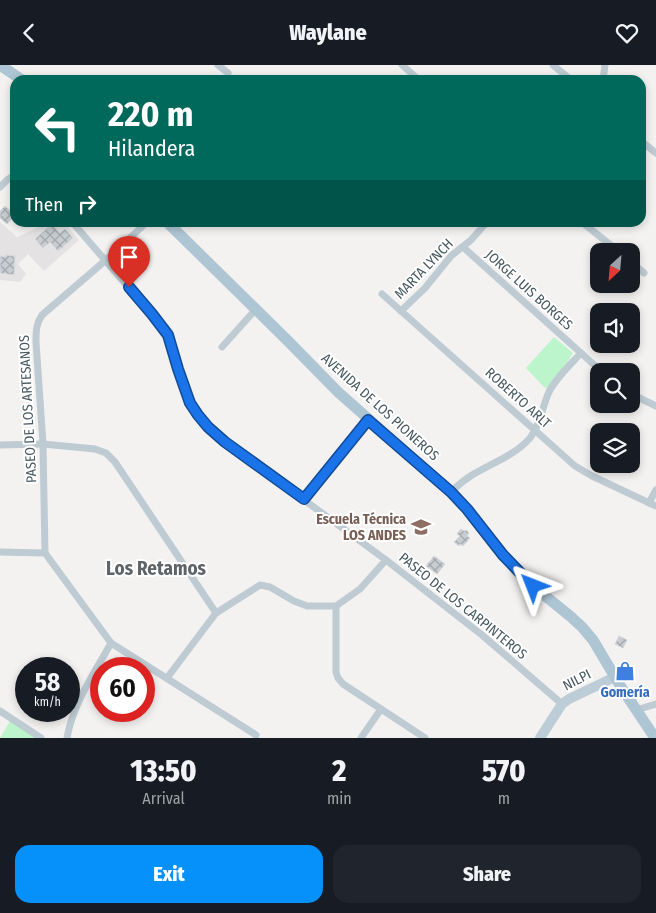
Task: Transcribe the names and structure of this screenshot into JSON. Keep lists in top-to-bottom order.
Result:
{
  "streets": {
    "main road": ["AVENIDA DE LOS PIONEROS"],
    "street": [
      "MARTA LYNCH",
      "JORGE LUIS BORGES",
      "ROBERTO ARLT",
      "PASEO DE LOS ARTESANOS",
      "PASEO DE LOS CARPINTEROS",
      "NILPI"
    ]
  },
  "crossings": [
    ["MARTA LYNCH", "JORGE LUIS BORGES"],
    ["MARTA LYNCH", "ROBERTO ARLT"],
    ["AVENIDA DE LOS PIONEROS", "NILPI"],
    ["PASEO DE LOS ARTESANOS", "PASEO DE LOS CARPINTEROS"],
    ["PASEO DE LOS CARPINTEROS", "NILPI"]
  ],
  "districts": ["Los Retamos"],
  "places": {
    "school or university": ["Escuela Técnica LOS ANDES"],
    "shop": ["Gomería"]
  },
  "north": "bottom left",
  "page": {
    "header": "Waylane",
    "turn": ["220 m", "Hilandera"],
    "then": "Then",
    "speed": "58 km/h",
    "limit": "60",
    "eta": [
      "13:50",
      "Arrival",
      "2",
      "min",
      "570",
      "m"
    ],
    "buttons": ["Exit", "Share"]
  }
}
